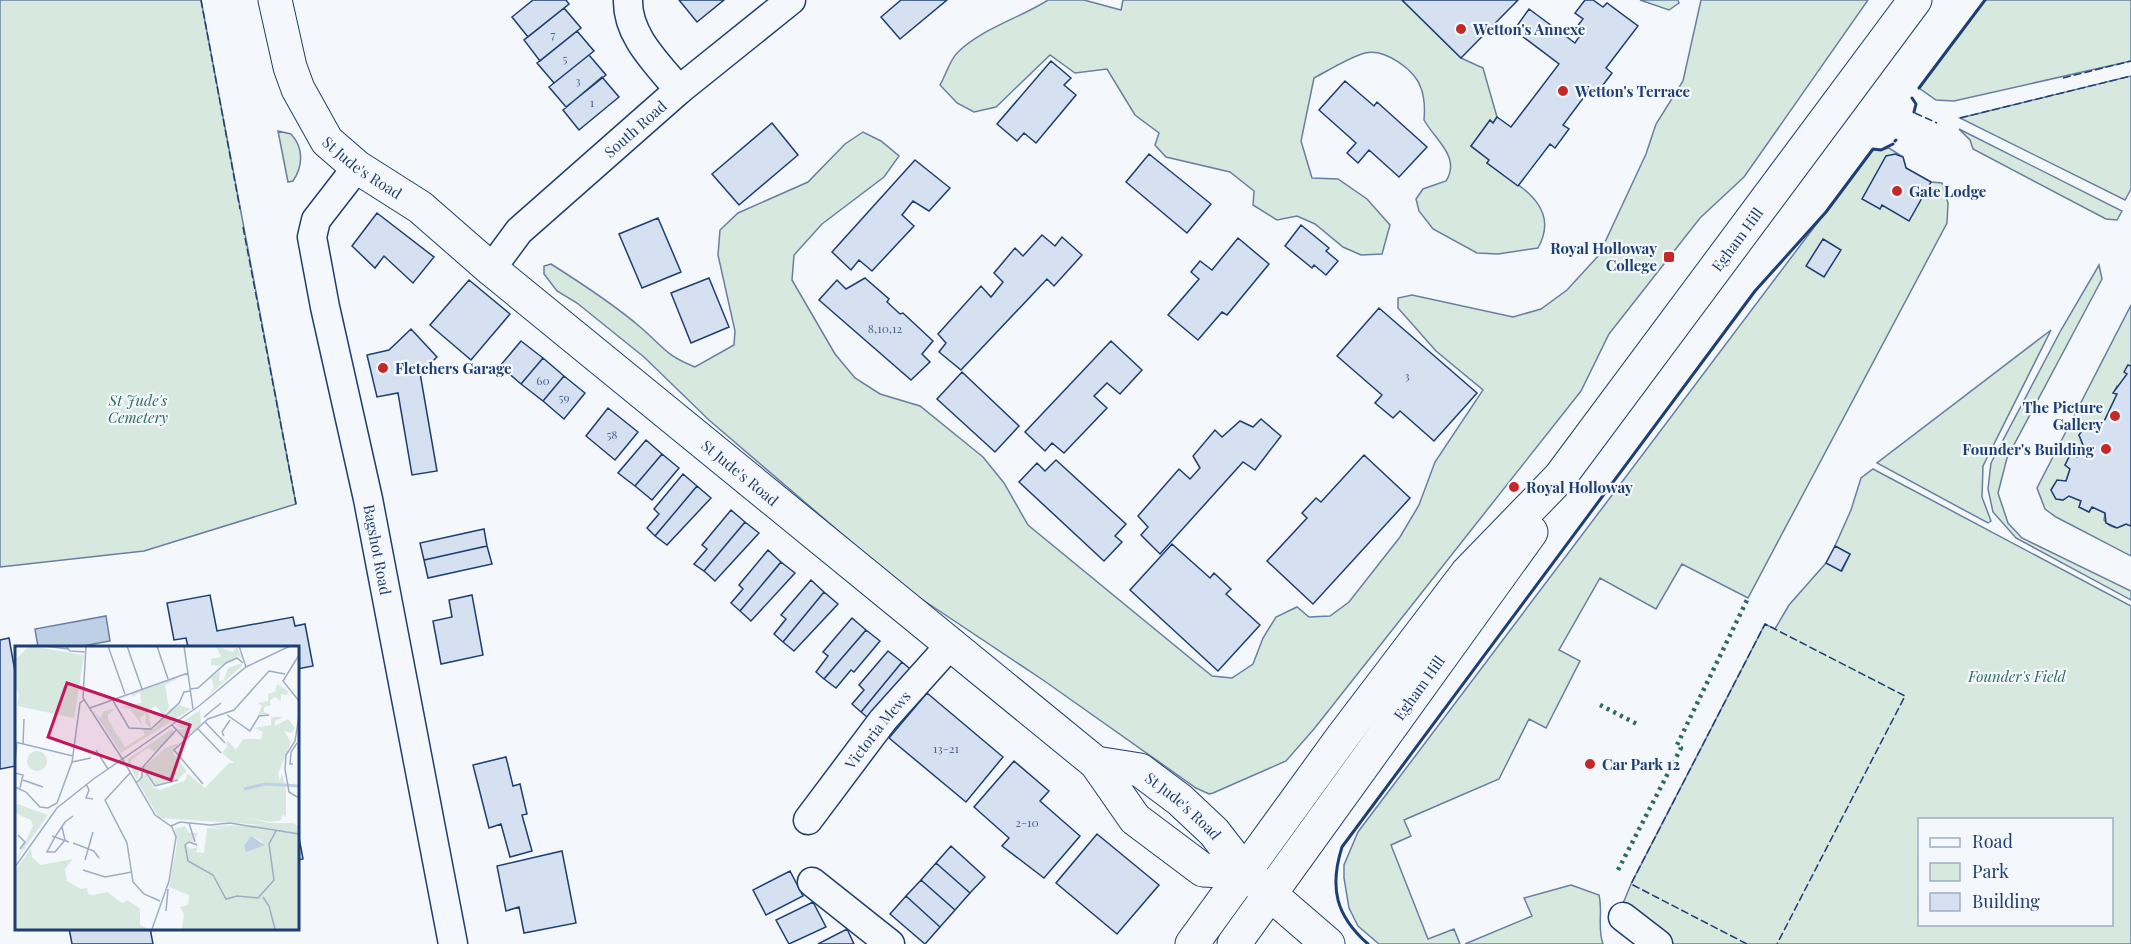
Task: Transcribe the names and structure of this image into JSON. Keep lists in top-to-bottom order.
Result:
{
  "streets": {
    "main road": ["St Jude's Road", "Egham Hill"],
    "street": ["South Road", "Bagshot Road", "Victoria Mews"]
  },
  "crossings": [
    ["South Road", "St Jude's Road"],
    ["St Jude's Road", "Egham Hill"],
    ["St Jude's Road", "Bagshot Road"],
    ["St Jude's Road", "Victoria Mews"]
  ],
  "parks": ["St Jude's Cemetery", "Founder's Field"],
  "places": {
    "other": [
      "Wetton's Annexe",
      "Wetton's Terrace",
      "Gate Lodge",
      "Fletchers Garage",
      "The Picture Gallery",
      "Founder's Building",
      "Royal Holloway",
      "Car Park 12"
    ],
    "transit": ["Royal Holloway College"]
  },
  "house_numbers": [
    "7",
    "5",
    "3",
    "1",
    "8,10,12",
    "3",
    "60",
    "59",
    "58",
    "13-21",
    "2-10"
  ],
  "legend": ["Road", "Park", "Building"]
}
